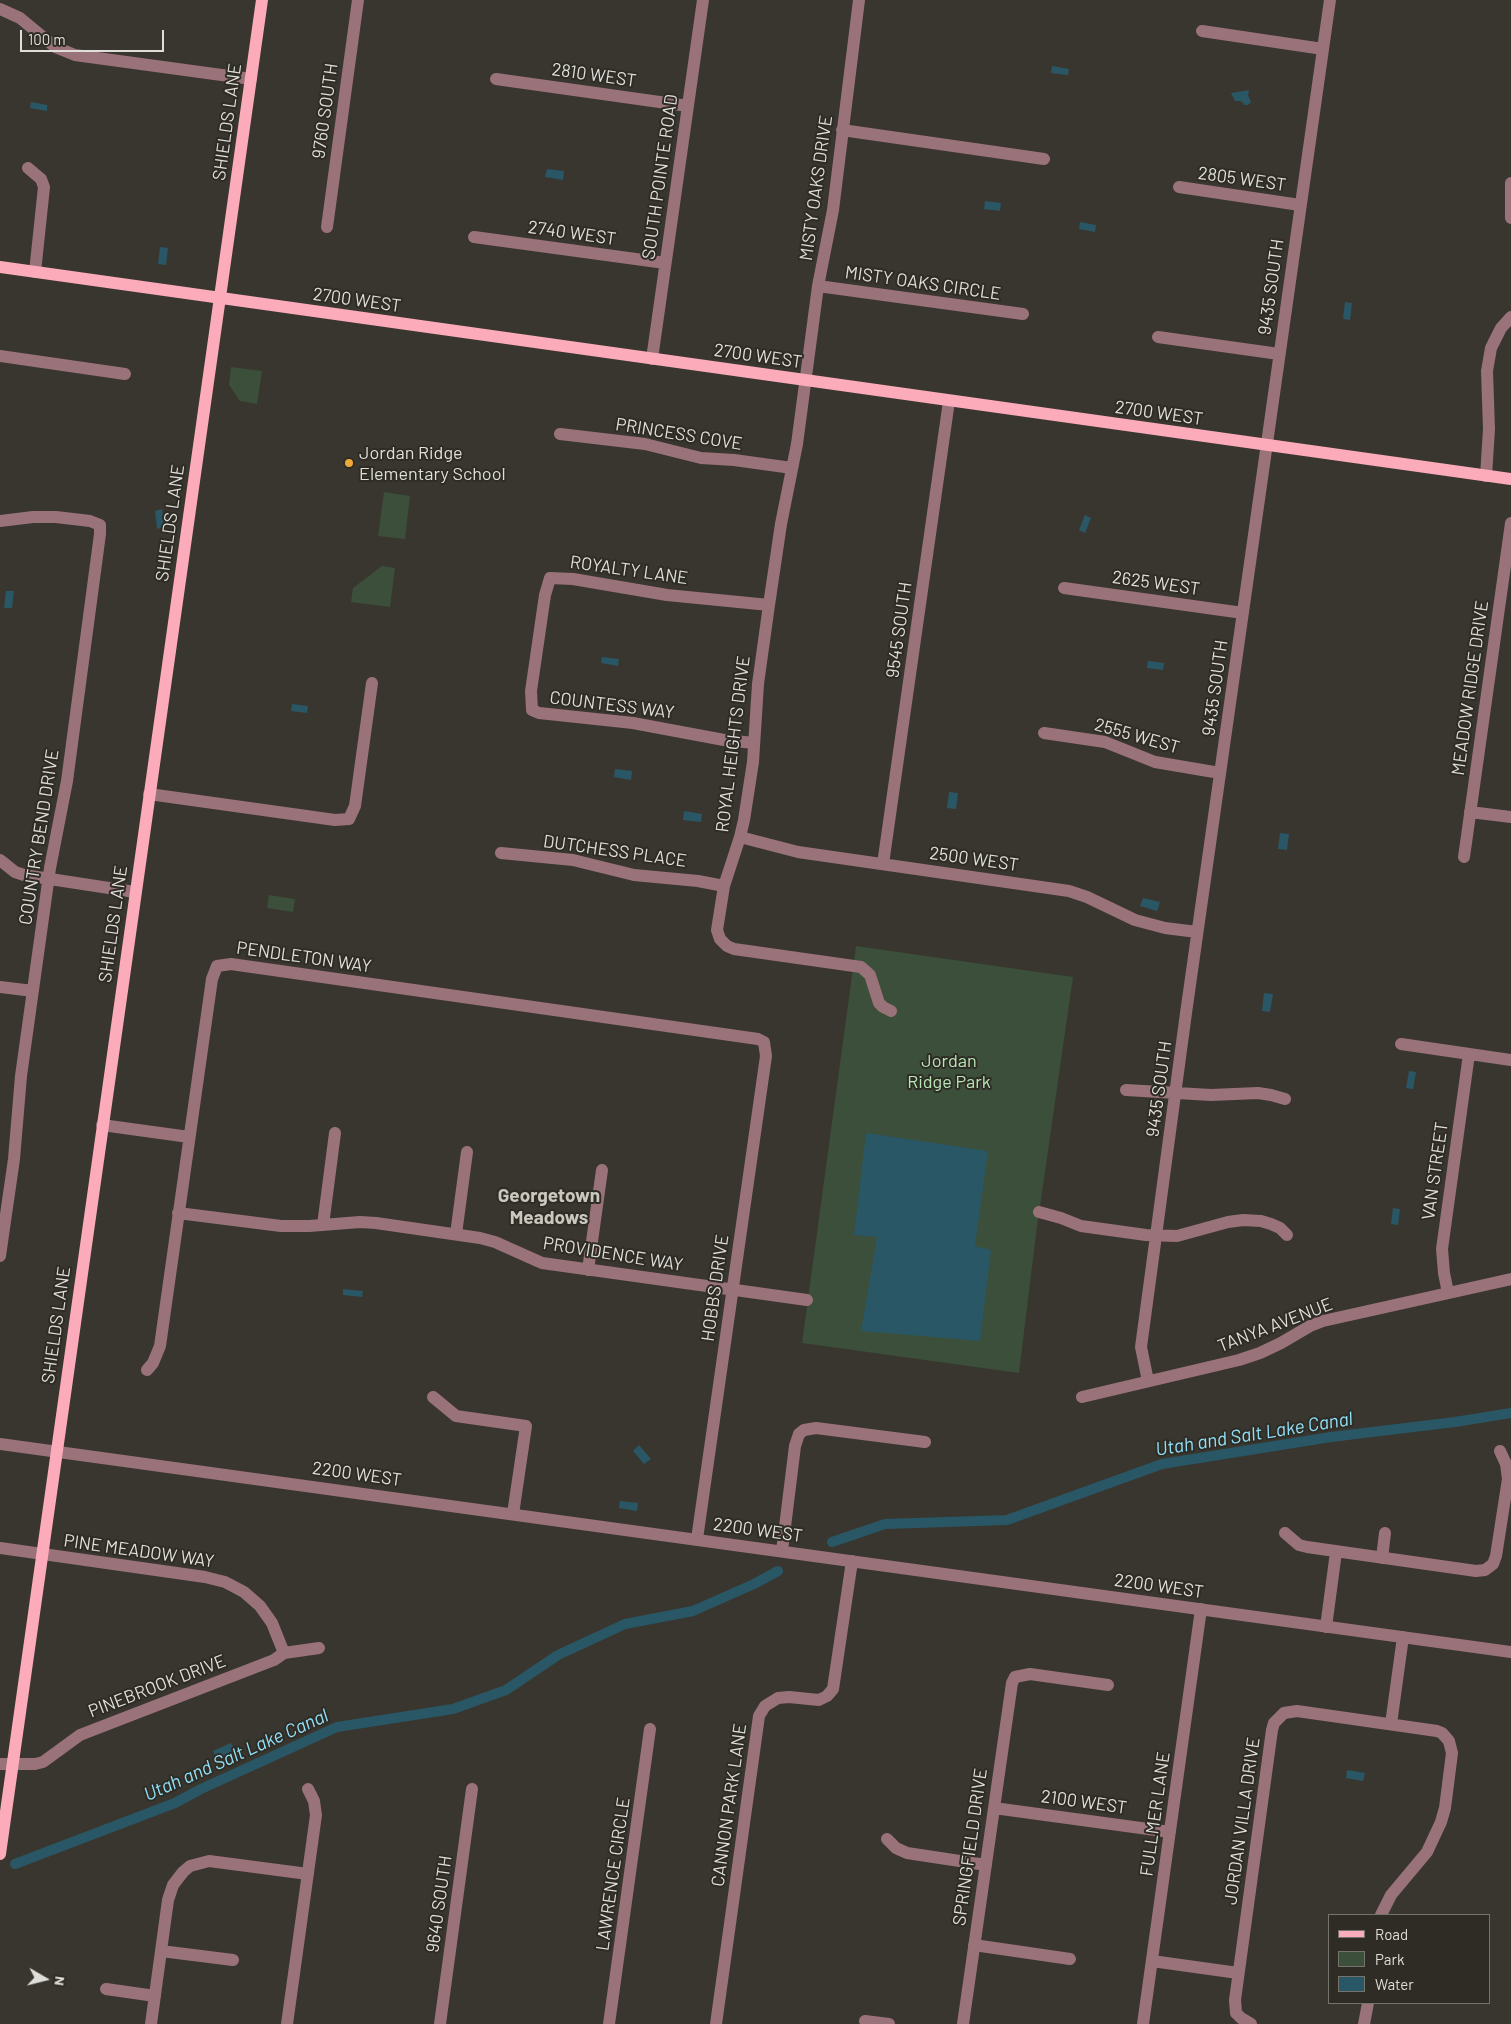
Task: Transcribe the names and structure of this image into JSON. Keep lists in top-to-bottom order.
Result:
{
  "streets": {
    "main road": ["SHIELDS LANE", "2700 WEST"],
    "street": [
      "2810 WEST",
      "9760 SOUTH",
      "SOUTH POINTE ROAD",
      "2805 WEST",
      "MISTY OAKS DRIVE",
      "2740 WEST",
      "MISTY OAKS CIRCLE",
      "9435 SOUTH",
      "PRINCESS COVE",
      "ROYALTY LANE",
      "2625 WEST",
      "9545 SOUTH",
      "MEADOW RIDGE DRIVE",
      "COUNTESS WAY",
      "2555 WEST",
      "ROYAL HEIGHTS DRIVE",
      "COUNTRY BEND DRIVE",
      "DUTCHESS PLACE",
      "2500 WEST",
      "PENDLETON WAY",
      "VAN STREET",
      "PROVIDENCE WAY",
      "HOBBS DRIVE",
      "TANYA AVENUE",
      "2200 WEST",
      "PINE MEADOW WAY",
      "PINEBROOK DRIVE",
      "2100 WEST",
      "CANNON PARK LANE",
      "FULLMER LANE",
      "JORDAN VILLA DRIVE",
      "SPRINGFIELD DRIVE",
      "LAWRENCE CIRCLE",
      "9640 SOUTH"
    ]
  },
  "crossings": [
    ["2810 WEST", "SOUTH POINTE ROAD"],
    ["SHIELDS LANE", "2700 WEST"],
    ["SHIELDS LANE", "2200 WEST"],
    ["SHIELDS LANE", "PINE MEADOW WAY"],
    ["SHIELDS LANE", "PINEBROOK DRIVE"],
    ["SOUTH POINTE ROAD", "2740 WEST"],
    ["SOUTH POINTE ROAD", "2700 WEST"],
    ["2805 WEST", "9435 SOUTH"],
    ["MISTY OAKS DRIVE", "MISTY OAKS CIRCLE"],
    ["MISTY OAKS DRIVE", "2700 WEST"],
    ["MISTY OAKS DRIVE", "ROYAL HEIGHTS DRIVE"],
    ["9435 SOUTH", "2700 WEST"],
    ["9435 SOUTH", "2625 WEST"],
    ["9435 SOUTH", "2555 WEST"],
    ["9435 SOUTH", "2500 WEST"],
    ["9435 SOUTH", "TANYA AVENUE"],
    ["2700 WEST", "9545 SOUTH"],
    ["2700 WEST", "ROYAL HEIGHTS DRIVE"],
    ["PRINCESS COVE", "ROYAL HEIGHTS DRIVE"],
    ["ROYALTY LANE", "COUNTESS WAY"],
    ["ROYALTY LANE", "ROYAL HEIGHTS DRIVE"],
    ["9545 SOUTH", "2500 WEST"],
    ["COUNTESS WAY", "ROYAL HEIGHTS DRIVE"],
    ["ROYAL HEIGHTS DRIVE", "DUTCHESS PLACE"],
    ["ROYAL HEIGHTS DRIVE", "2500 WEST"],
    ["PENDLETON WAY", "PROVIDENCE WAY"],
    ["PENDLETON WAY", "HOBBS DRIVE"],
    ["VAN STREET", "TANYA AVENUE"],
    ["PROVIDENCE WAY", "HOBBS DRIVE"],
    ["HOBBS DRIVE", "2200 WEST"],
    ["2200 WEST", "CANNON PARK LANE"],
    ["2200 WEST", "FULLMER LANE"],
    ["PINE MEADOW WAY", "PINEBROOK DRIVE"],
    ["2100 WEST", "FULLMER LANE"],
    ["2100 WEST", "SPRINGFIELD DRIVE"]
  ],
  "districts": ["Georgetown Meadows"],
  "water": ["Utah and Salt Lake Canal"],
  "parks": ["Jordan Ridge Park"],
  "places": ["Jordan Ridge Elementary School"],
  "legend": ["Road", "Park", "Water"],
  "scale_bar": "100 m",
  "north": "right"
}
